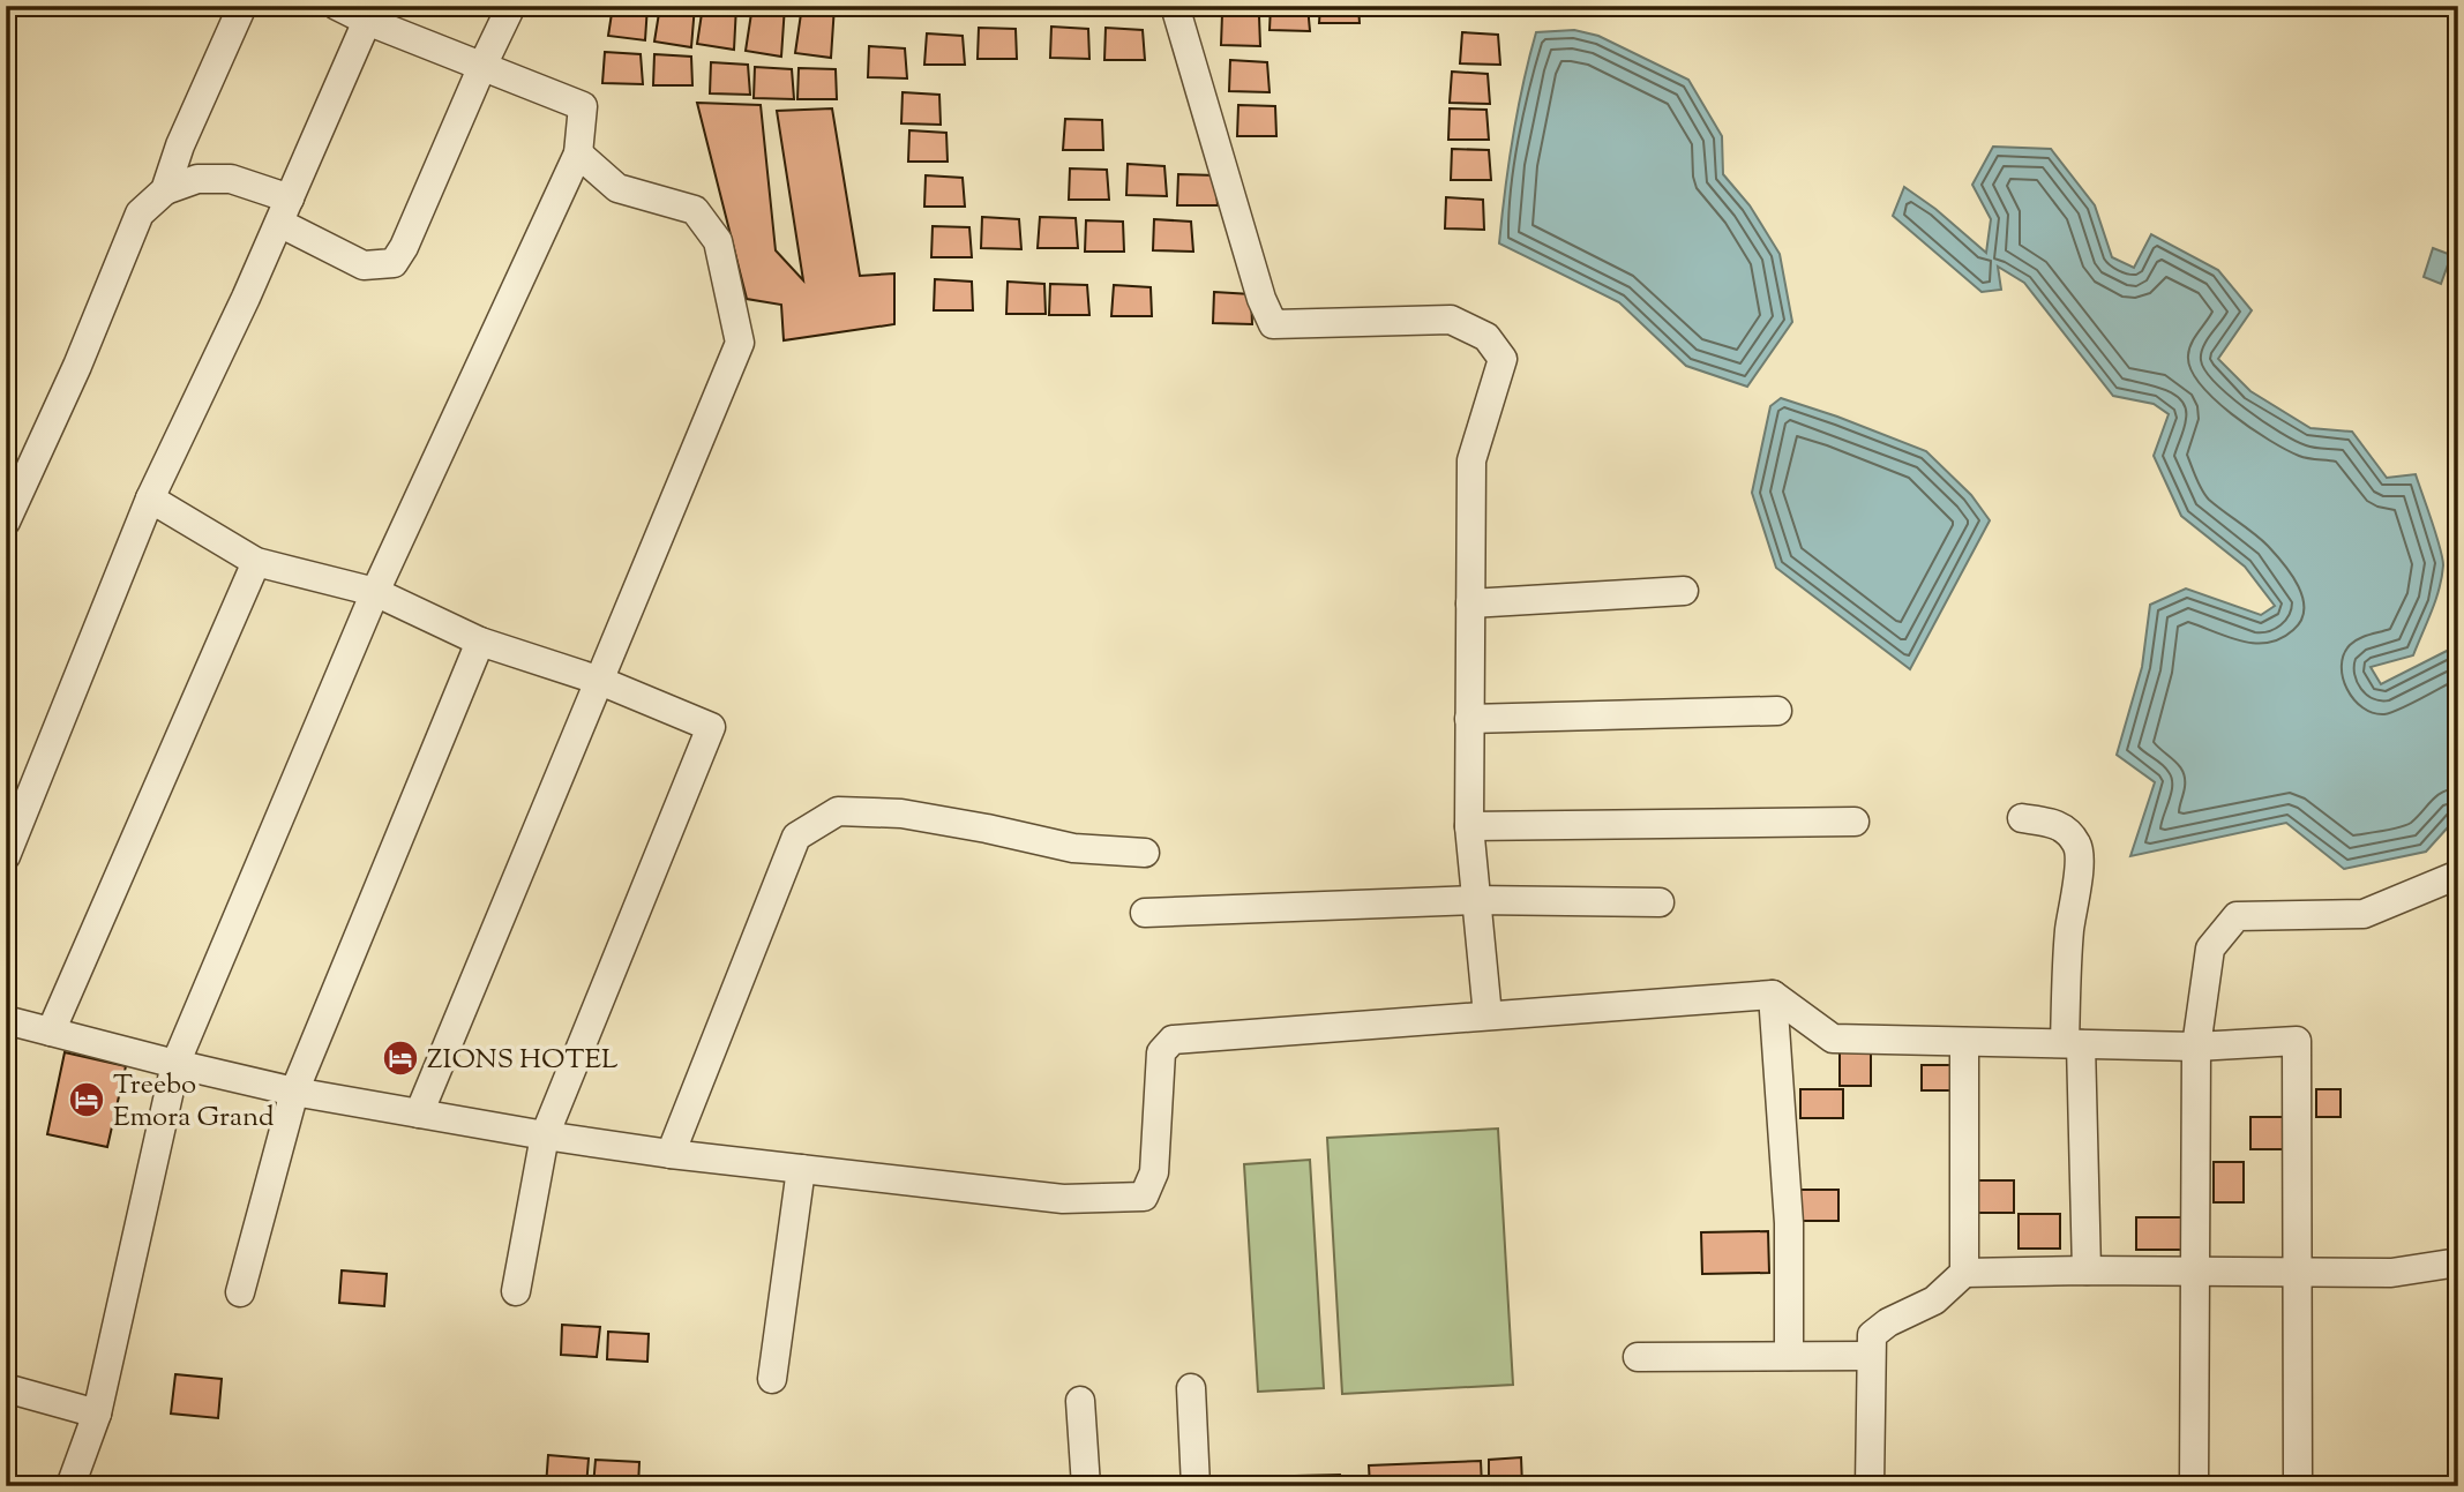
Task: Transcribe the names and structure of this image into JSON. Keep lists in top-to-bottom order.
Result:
{
  "places": {
    "hotel": ["ZIONS HOTEL", "Treebo Emora Grand"]
  }
}
